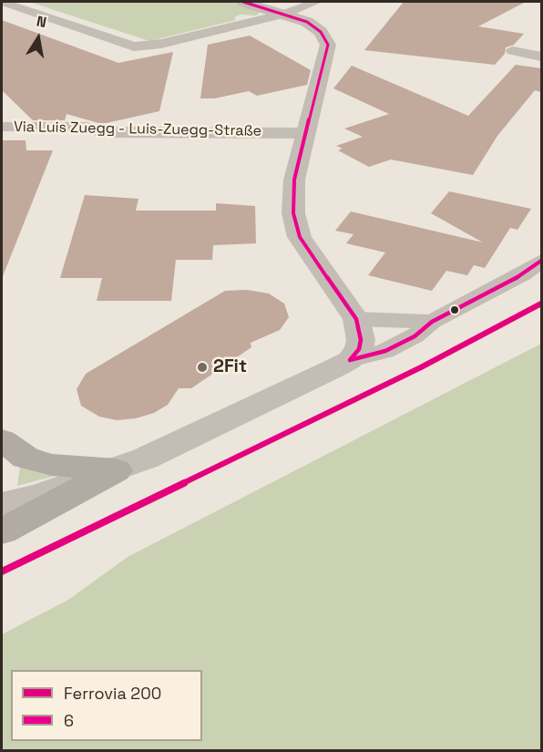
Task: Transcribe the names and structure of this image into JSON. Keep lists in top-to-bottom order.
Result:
{
  "streets": {
    "street": ["Via Luis Zuegg - Luis-Zuegg-Straße"]
  },
  "places": ["2Fit"],
  "lines": ["transit line 6", "rail line 200"],
  "legend": ["Ferrovia 200", "6"],
  "north": "top"
}
